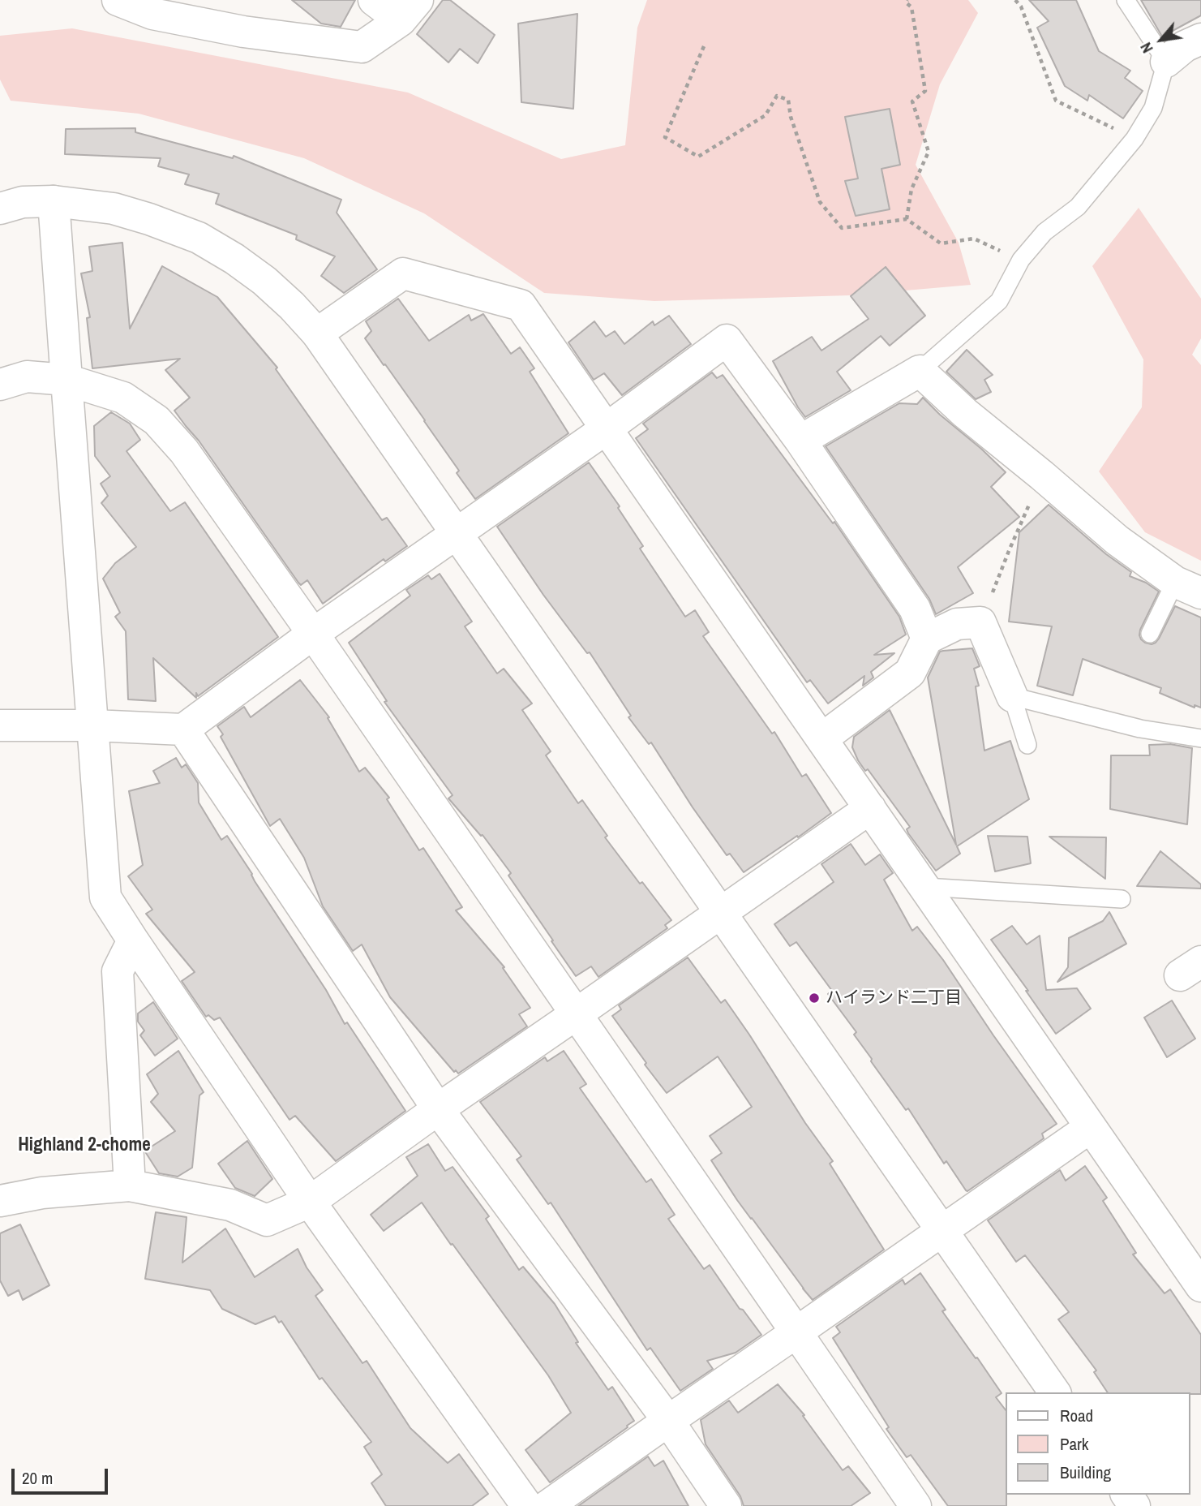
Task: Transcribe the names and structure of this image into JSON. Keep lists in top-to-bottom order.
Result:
{
  "districts": ["Highland 2-chome"],
  "places": ["ハイランド二丁目"],
  "legend": ["Road", "Park", "Building"],
  "scale_bar": "20 m",
  "north": "bottom left"
}
